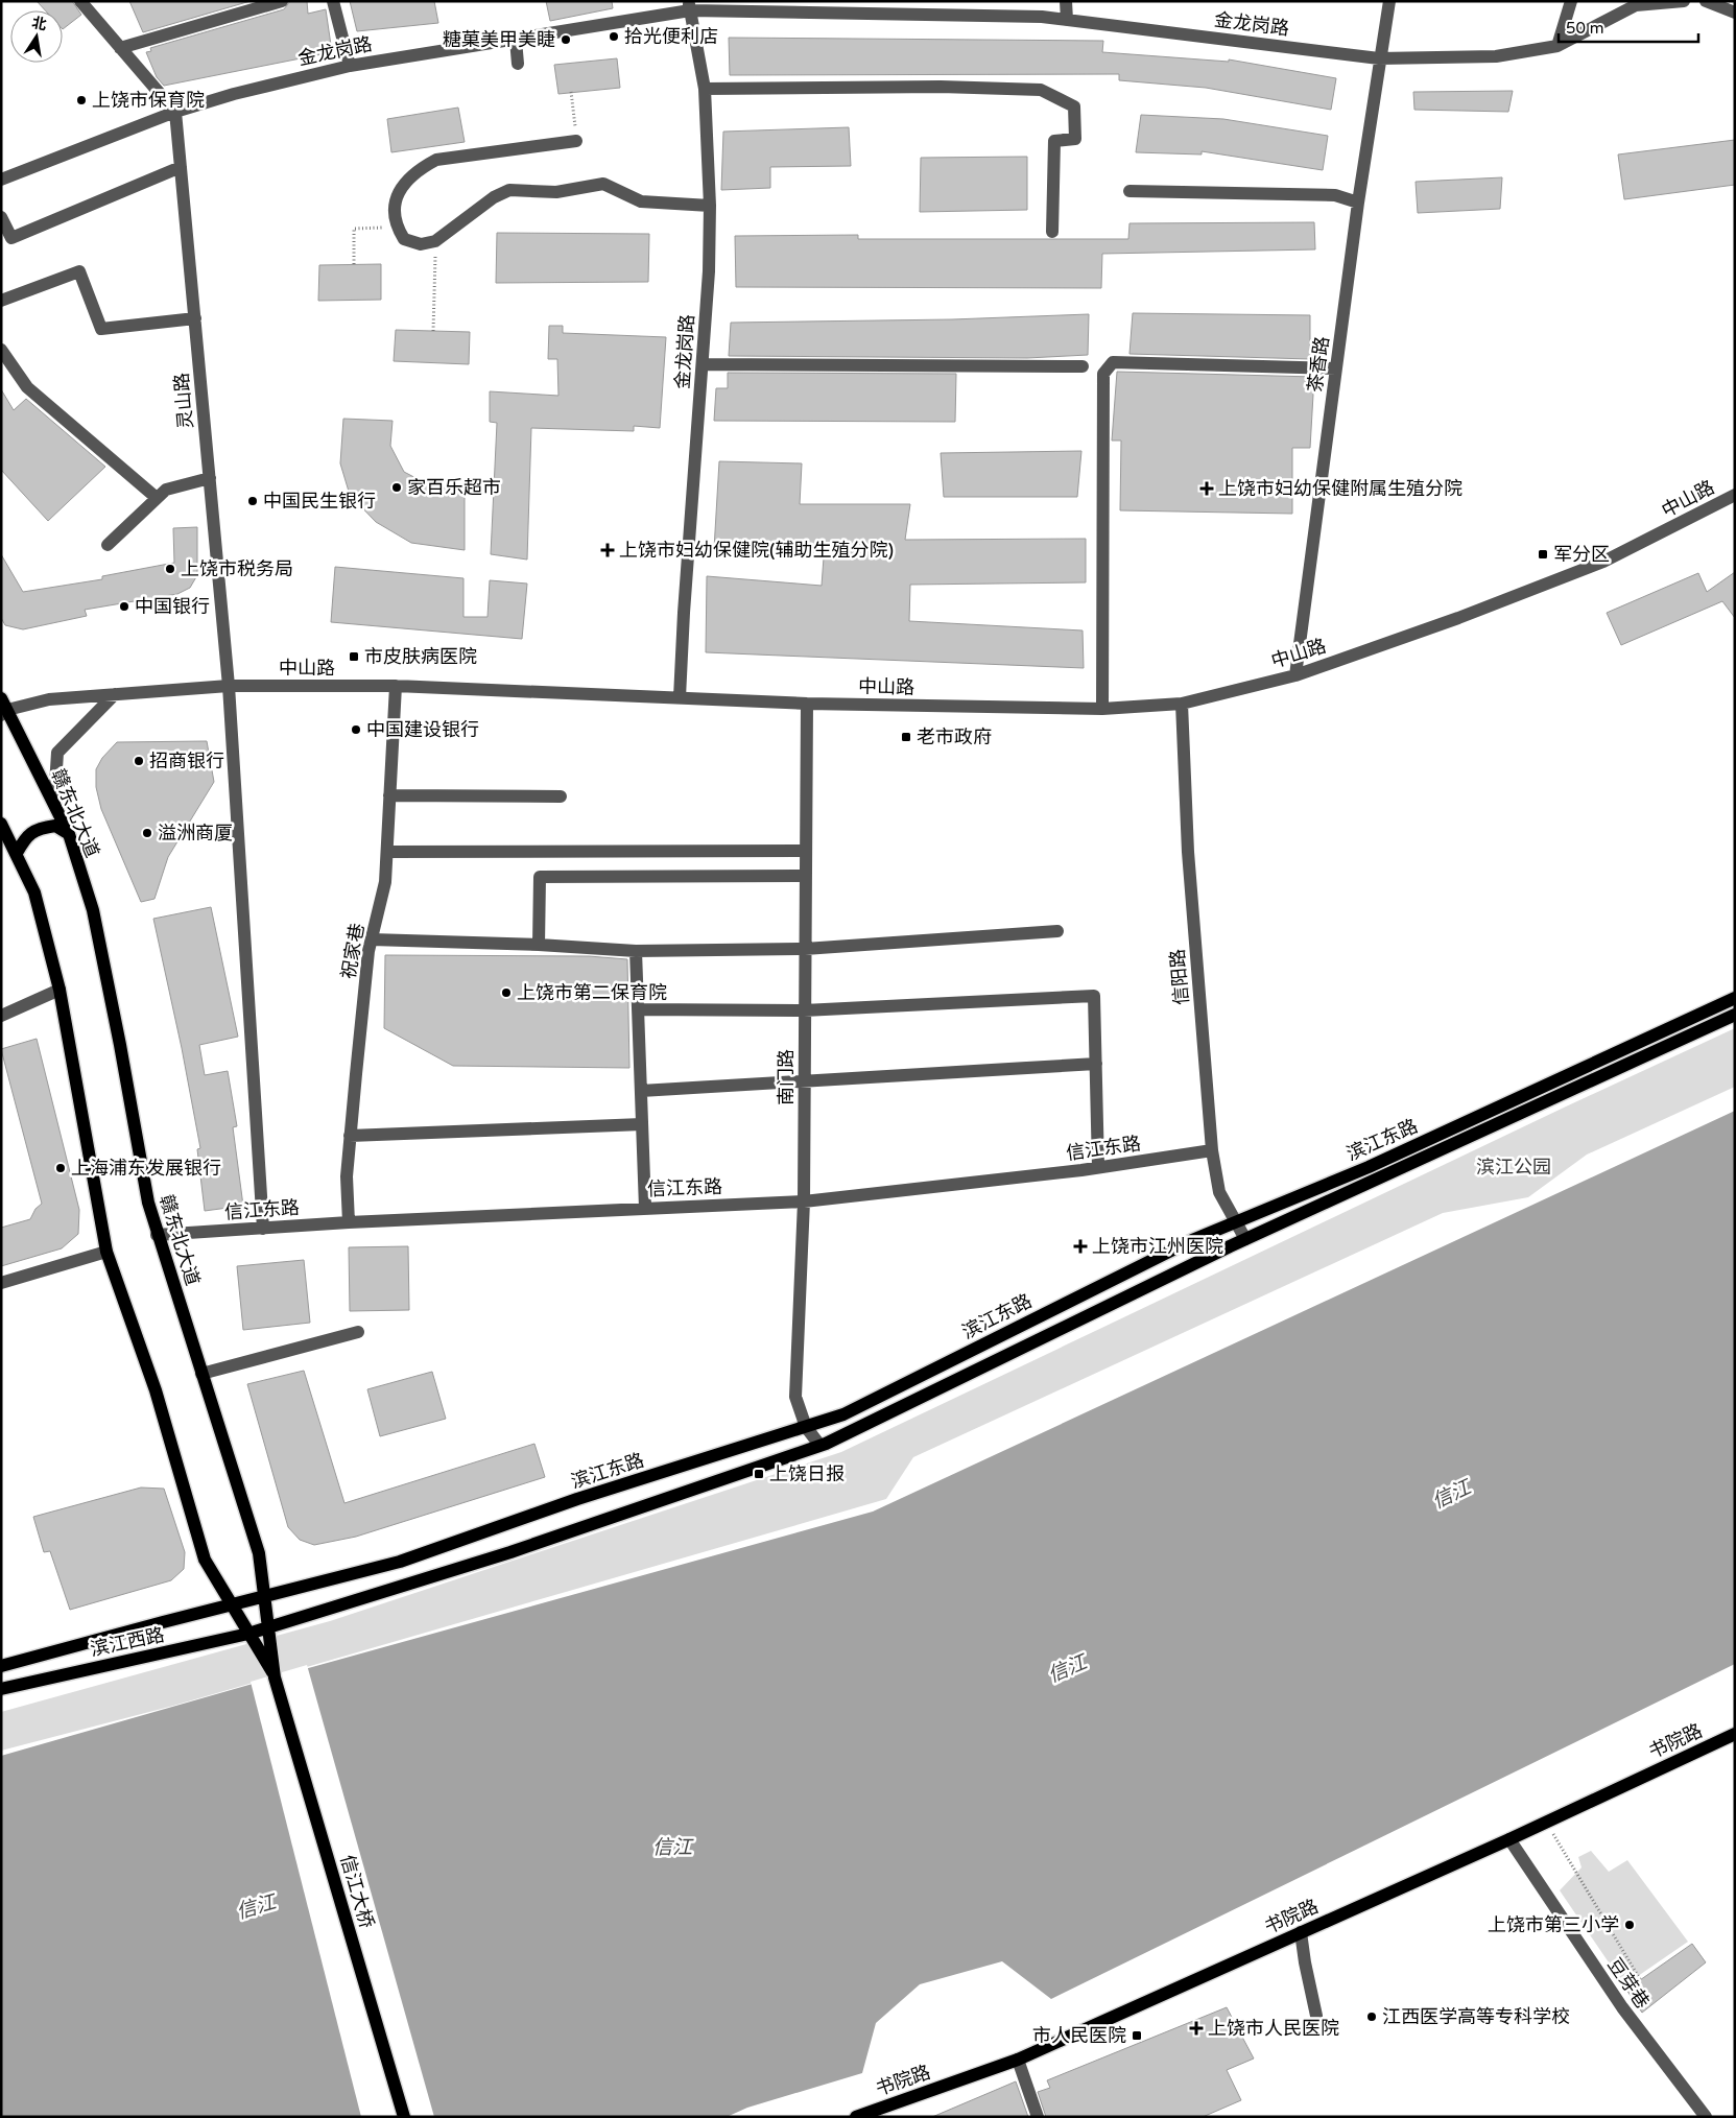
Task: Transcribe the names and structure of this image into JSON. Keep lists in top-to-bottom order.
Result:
{
  "streets": {
    "main road": [
      "赣东北大道",
      "滨江东路",
      "滨江西路",
      "书院路",
      "信江大桥"
    ],
    "street": [
      "金龙岗路",
      "茶香路",
      "灵山路",
      "中山路",
      "祝家巷",
      "信阳路",
      "南门路",
      "信江东路",
      "豆芽巷"
    ]
  },
  "crossings": [
    ["金龙岗路", "茶香路"],
    ["金龙岗路", "灵山路"],
    ["金龙岗路", "中山路"],
    ["茶香路", "中山路"],
    ["灵山路", "中山路"],
    ["灵山路", "信江东路"],
    ["中山路", "赣东北大道"],
    ["中山路", "祝家巷"],
    ["中山路", "信阳路"],
    ["中山路", "南门路"],
    ["赣东北大道", "滨江东路"],
    ["赣东北大道", "信江东路"],
    ["赣东北大道", "滨江西路"],
    ["赣东北大道", "信江大桥"],
    ["祝家巷", "信江东路"],
    ["信阳路", "滨江东路"],
    ["信阳路", "信江东路"],
    ["南门路", "滨江东路"],
    ["南门路", "信江东路"],
    ["滨江东路", "滨江西路"],
    ["书院路", "豆芽巷"]
  ],
  "water": ["信江"],
  "parks": ["滨江公园"],
  "places": {
    "other": [
      "拾光便利店",
      "糖菓美甲美睫",
      "上饶市保育院",
      "家百乐超市",
      "中国民生银行",
      "上饶市税务局",
      "中国银行",
      "中国建设银行",
      "招商银行",
      "溢洲商厦",
      "上饶市第二保育院",
      "上海浦东发展银行",
      "上饶市第三小学",
      "江西医学高等专科学校"
    ],
    "health": [
      "上饶市妇幼保健附属生殖分院",
      "上饶市妇幼保健院(辅助生殖分院)",
      "上饶市江州医院",
      "上饶市人民医院"
    ],
    "transit": [
      "军分区",
      "市皮肤病医院",
      "老市政府",
      "上饶日报",
      "市人民医院"
    ]
  },
  "scale_bar": "50 m",
  "north": "top"
}
